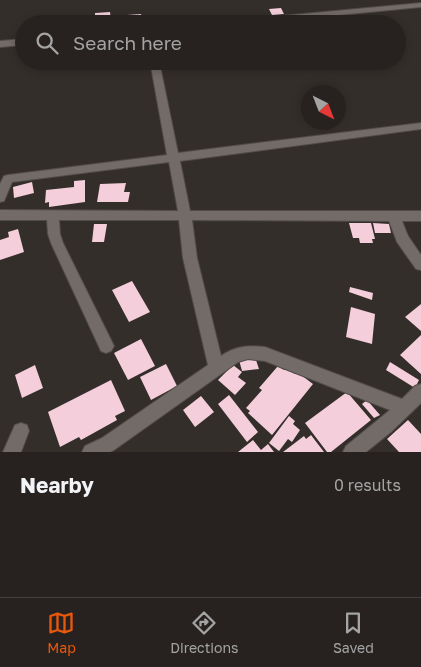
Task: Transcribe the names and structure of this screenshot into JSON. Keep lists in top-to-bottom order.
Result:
{
  "north": "bottom right",
  "page": {
    "search": "Search here",
    "heading": ["Nearby", "0 results"],
    "nav": ["Map", "Directions", "Saved"]
  }
}
